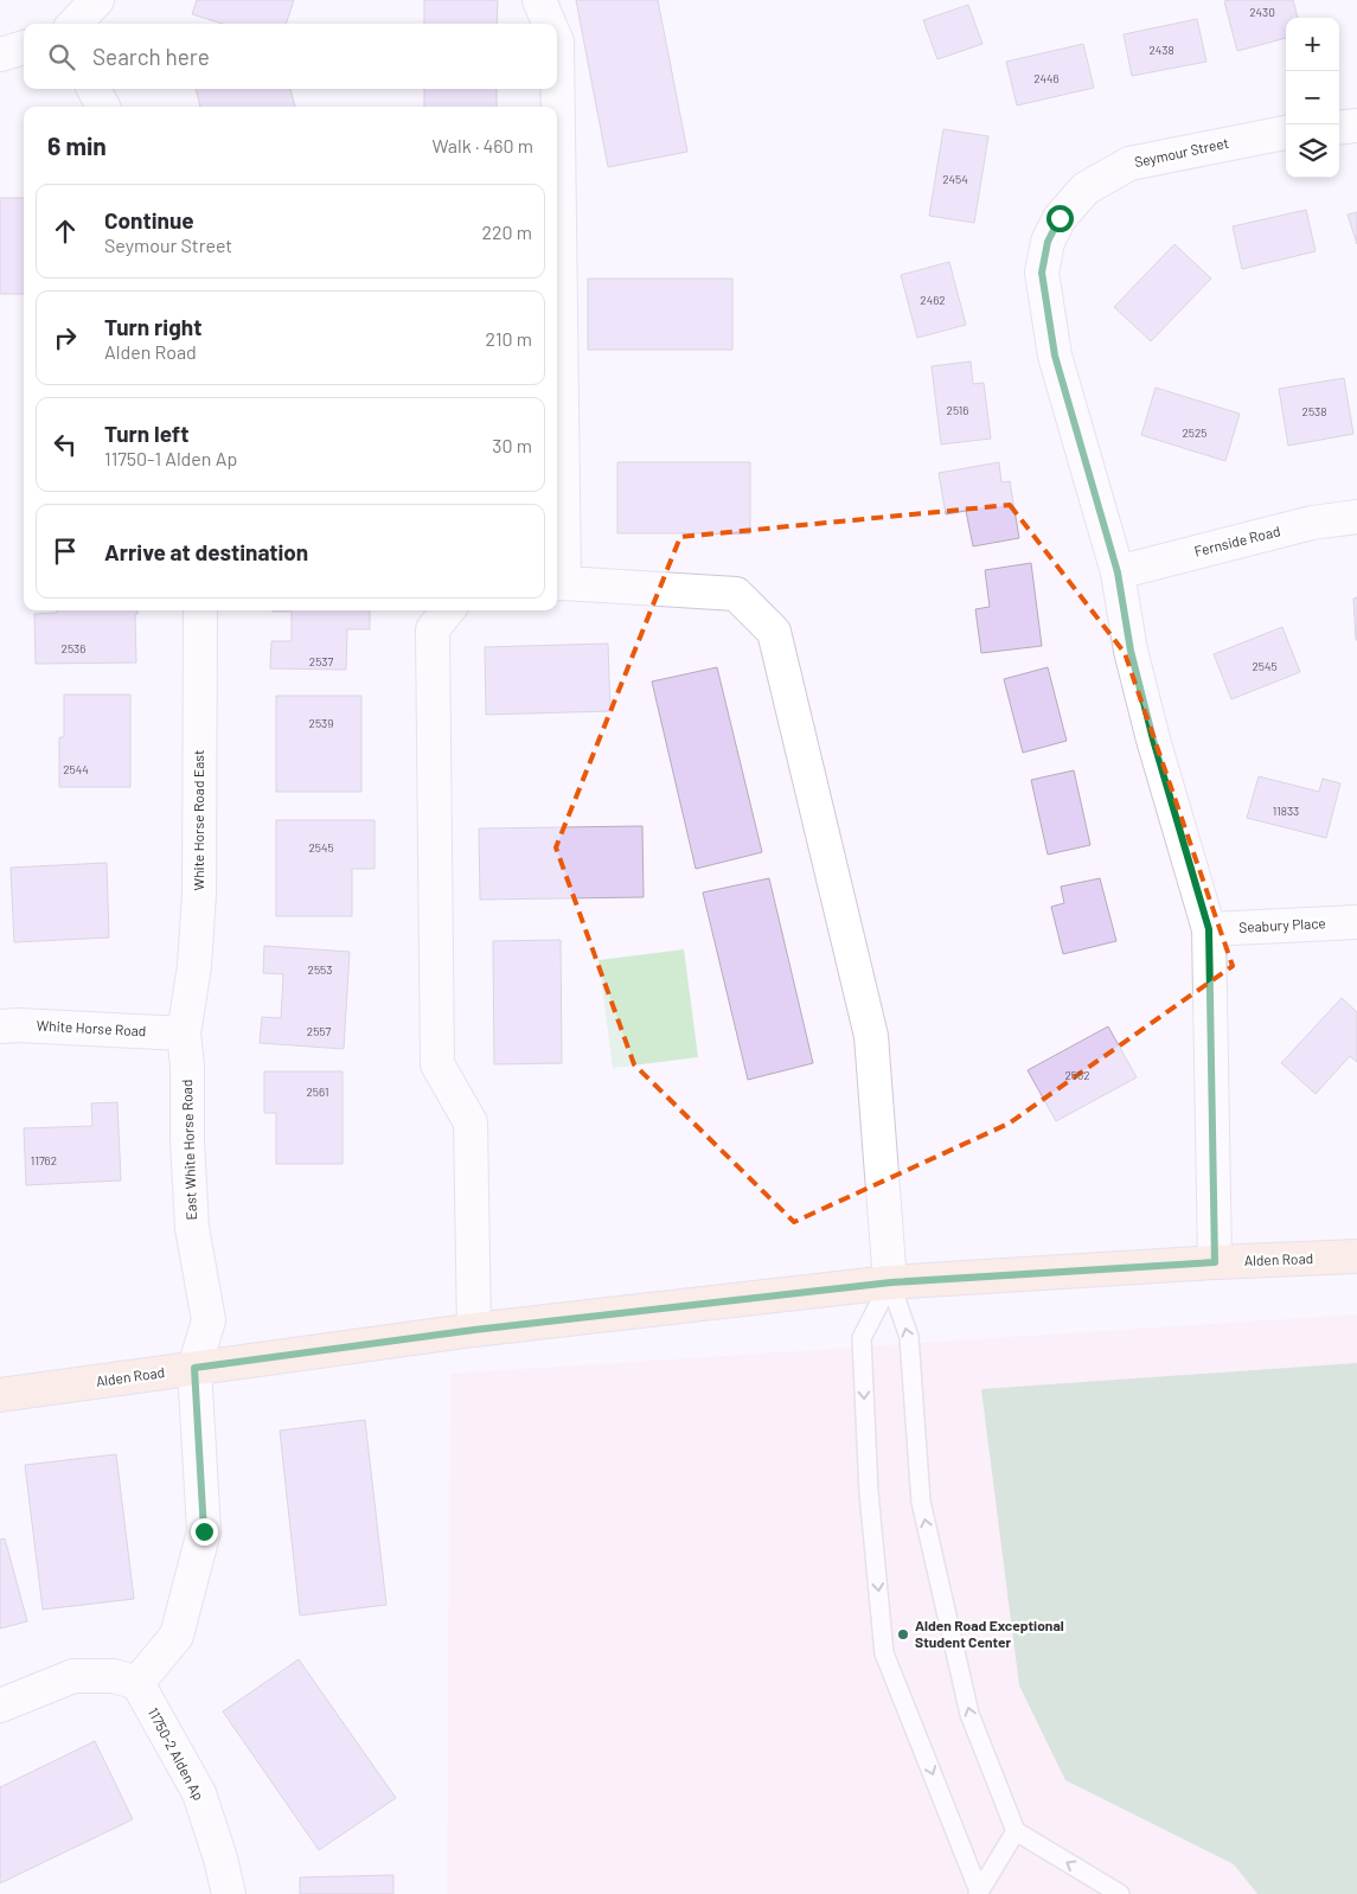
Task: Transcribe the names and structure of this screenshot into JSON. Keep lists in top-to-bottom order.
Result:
{
  "streets": {
    "street": [
      "Seymour Street",
      "Fernside Road",
      "White Horse Road East",
      "Seabury Place",
      "White Horse Road",
      "East White Horse Road",
      "Alden Road",
      "11750-2 Alden Ap"
    ]
  },
  "crossings": [
    ["Seymour Street", "Fernside Road"],
    ["Seymour Street", "Seabury Place"],
    ["Seymour Street", "Alden Road"],
    ["White Horse Road East", "White Horse Road"],
    ["White Horse Road East", "East White Horse Road"],
    ["White Horse Road", "East White Horse Road"],
    ["East White Horse Road", "Alden Road"]
  ],
  "places": ["Alden Road Exceptional Student Center"],
  "house_numbers": [
    "2430",
    "2438",
    "2446",
    "2454",
    "2462",
    "2516",
    "2538",
    "2525",
    "2536",
    "2537",
    "2545",
    "2539",
    "2544",
    "11833",
    "2545",
    "2553",
    "2557",
    "2552",
    "2561",
    "11762"
  ],
  "page": {
    "map_buttons": ["+", "−"],
    "search": "Search here",
    "heading": ["6 min", "Walk · 460 m"],
    "list": [
      ["Continue", "Seymour Street", "220 m"],
      ["Turn right", "Alden Road", "210 m"],
      ["Turn left", "11750-1 Alden Ap", "30 m"],
      "Arrive at destination"
    ]
  }
}
